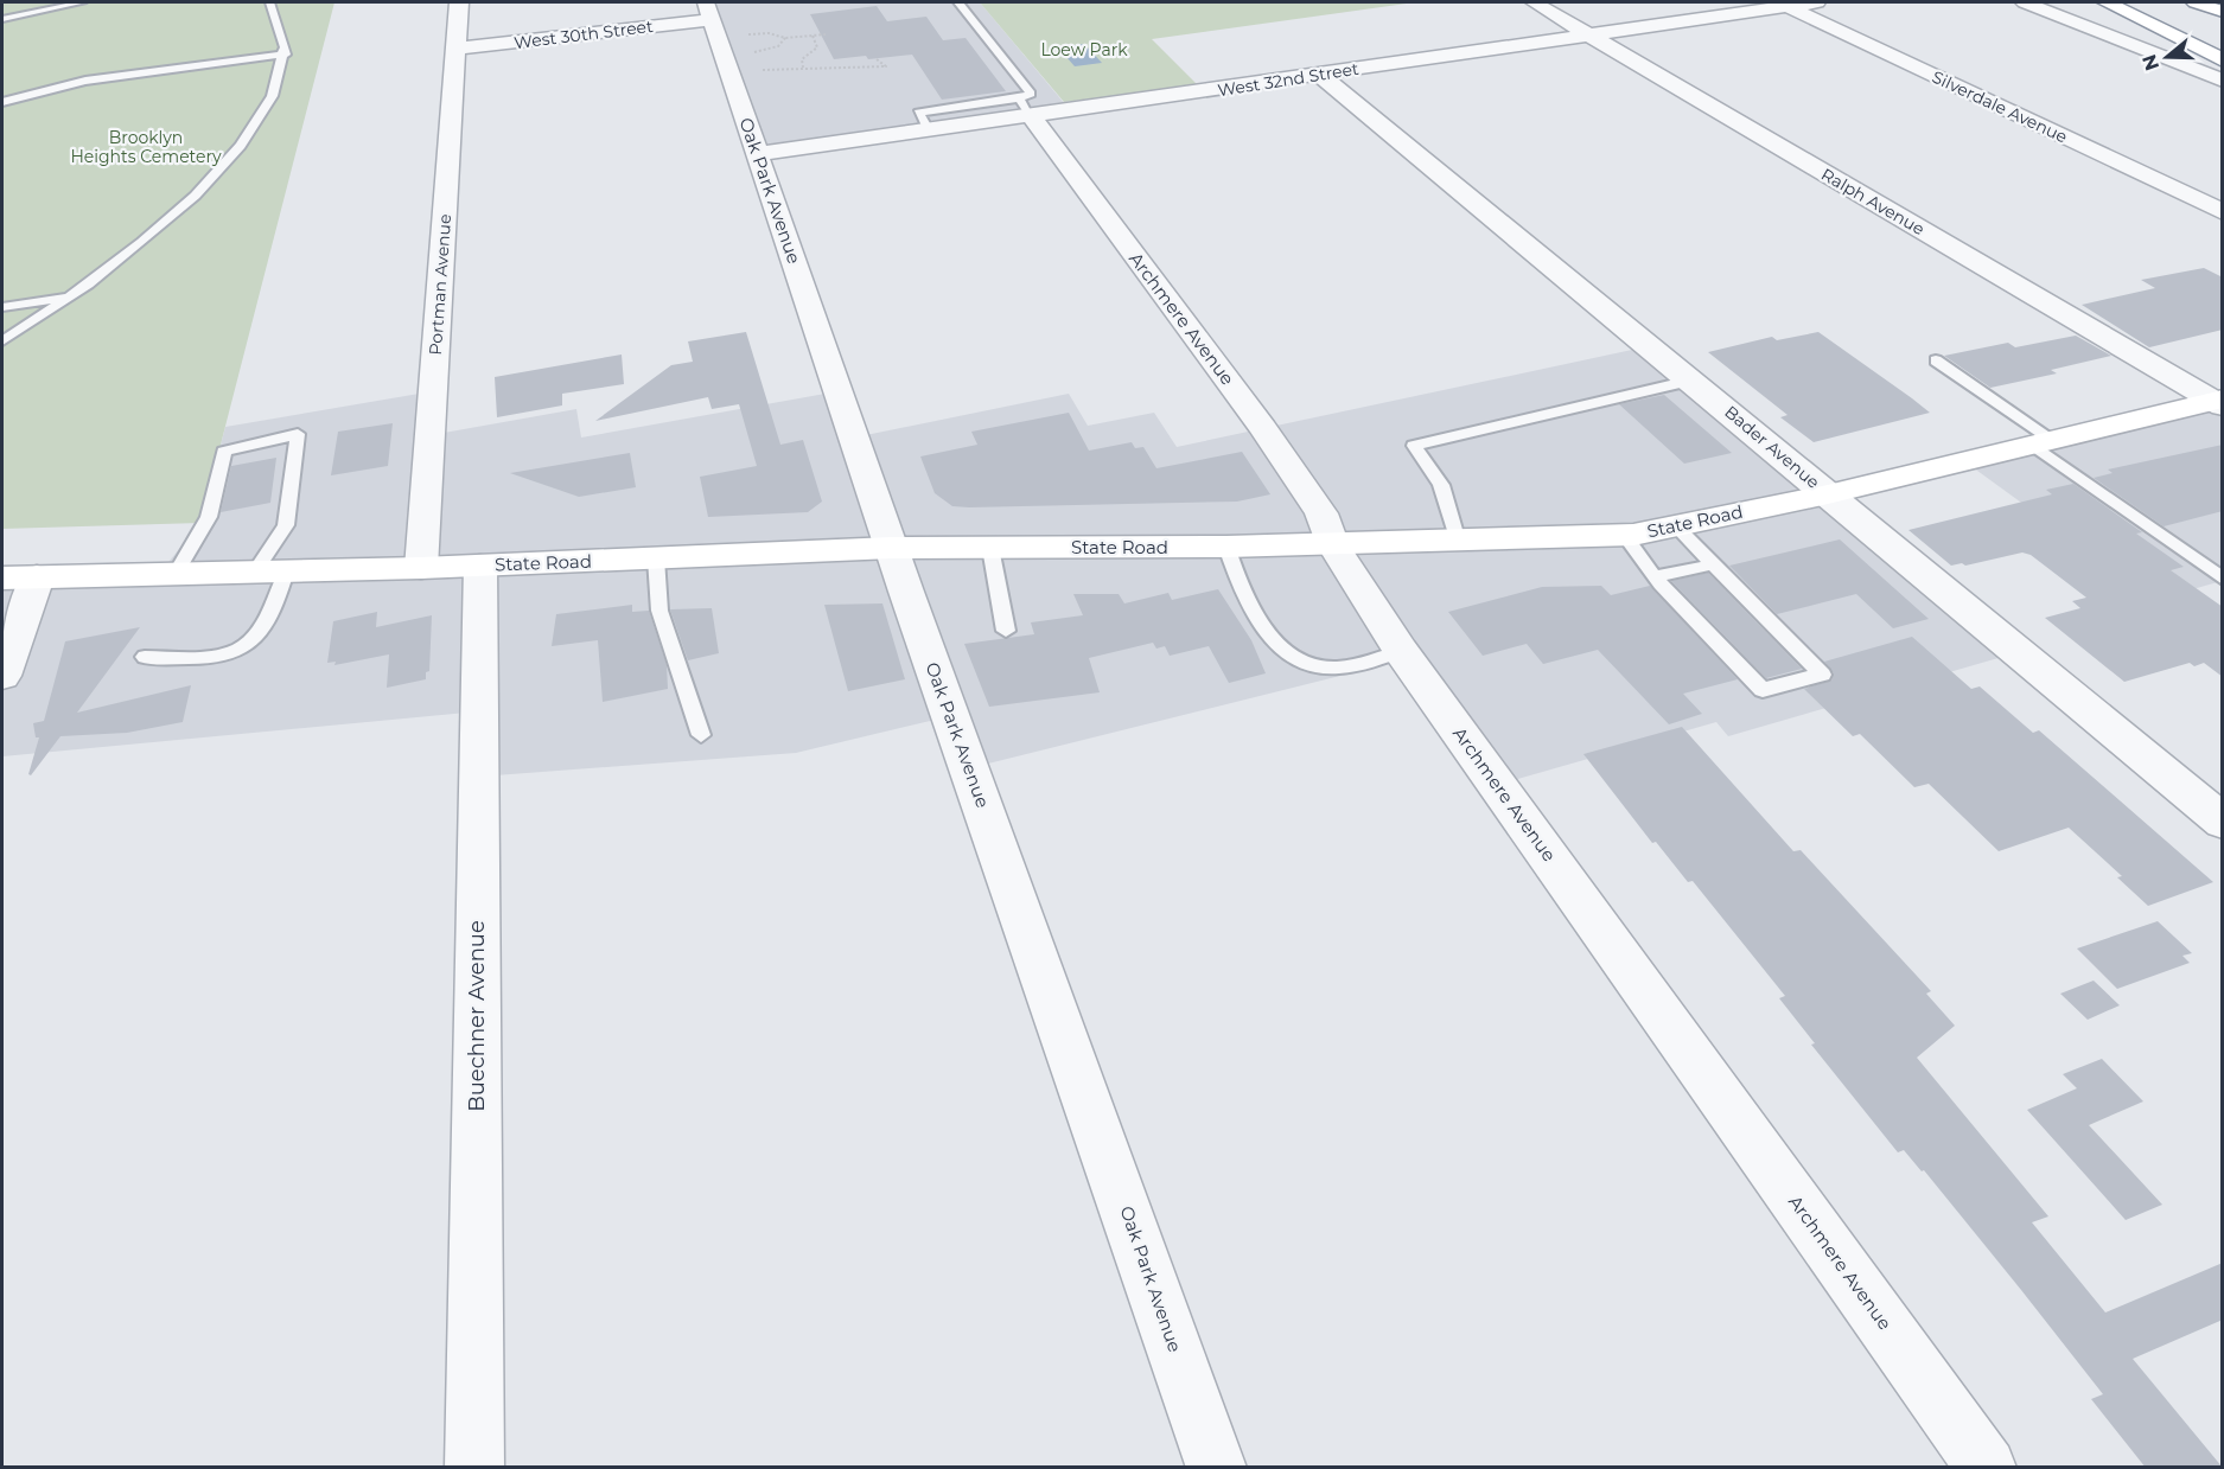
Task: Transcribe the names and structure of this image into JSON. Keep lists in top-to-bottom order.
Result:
{
  "streets": {
    "main road": ["State Road"],
    "street": [
      "West 30th Street",
      "West 32nd Street",
      "Silverdale Avenue",
      "Oak Park Avenue",
      "Ralph Avenue",
      "Portman Avenue",
      "Archmere Avenue",
      "Bader Avenue",
      "Buechner Avenue"
    ]
  },
  "crossings": [
    ["West 30th Street", "Oak Park Avenue"],
    ["West 30th Street", "Portman Avenue"],
    ["West 32nd Street", "Silverdale Avenue"],
    ["West 32nd Street", "Oak Park Avenue"],
    ["West 32nd Street", "Ralph Avenue"],
    ["West 32nd Street", "Archmere Avenue"],
    ["West 32nd Street", "Bader Avenue"],
    ["Oak Park Avenue", "State Road"],
    ["Ralph Avenue", "State Road"],
    ["Portman Avenue", "State Road"],
    ["Archmere Avenue", "State Road"],
    ["Bader Avenue", "State Road"],
    ["State Road", "Buechner Avenue"]
  ],
  "parks": ["Loew Park", "Brooklyn Heights Cemetery"],
  "north": "left"
}
